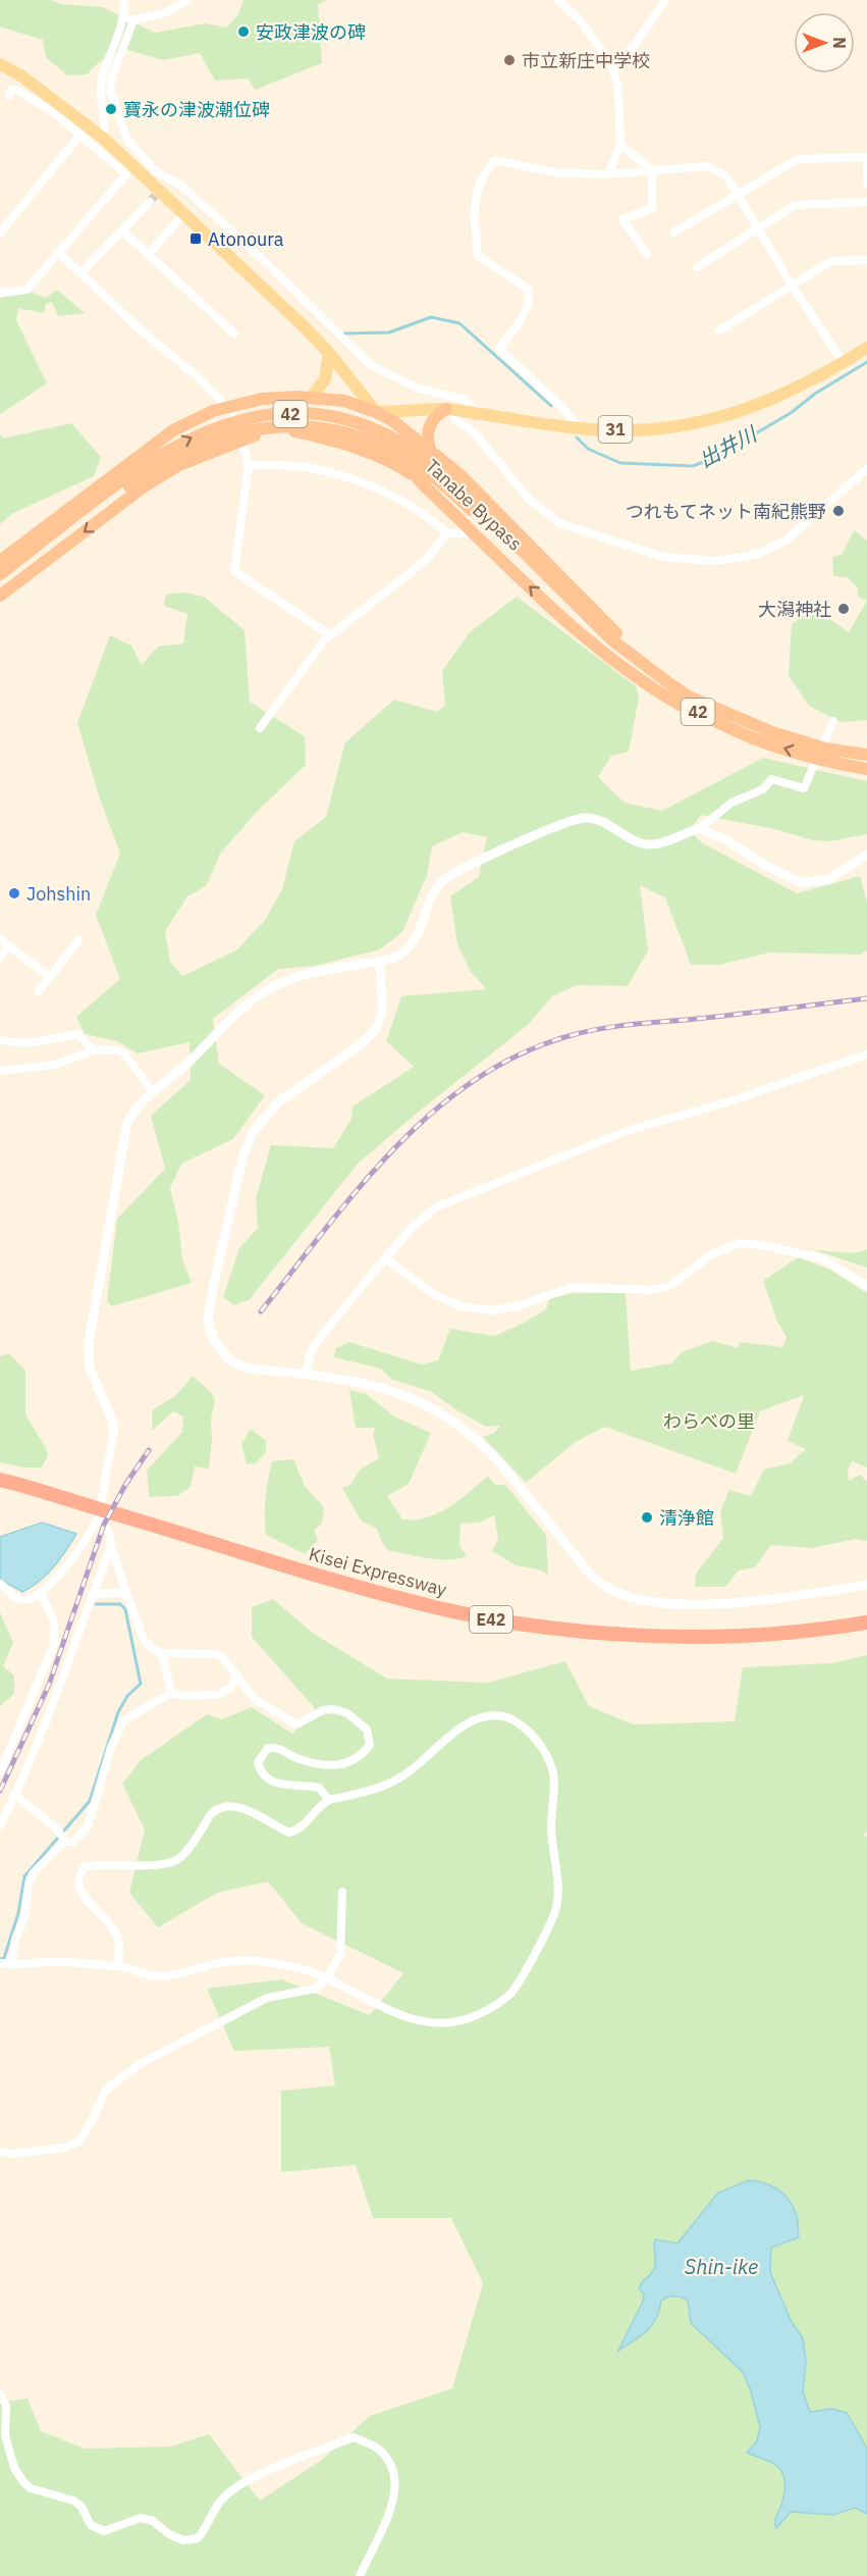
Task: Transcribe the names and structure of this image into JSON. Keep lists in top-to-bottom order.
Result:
{
  "streets": {
    "highway": [
      "42",
      "Tanabe Bypass",
      "Kisei Expressway",
      "E42"
    ],
    "main road": ["31"]
  },
  "crossings": [
    ["42", "31"],
    ["42", "Tanabe Bypass"]
  ],
  "water": ["出井川", "Shin-ike"],
  "parks": ["わらべの里"],
  "places": {
    "other": [
      "安政津波の碑",
      "市立新庄中学校",
      "寶永の津波潮位碑",
      "つれもてネット南紀熊野",
      "大潟神社",
      "Johshin",
      "清浄館"
    ],
    "transit": ["Atonoura"]
  },
  "north": "right"
}
